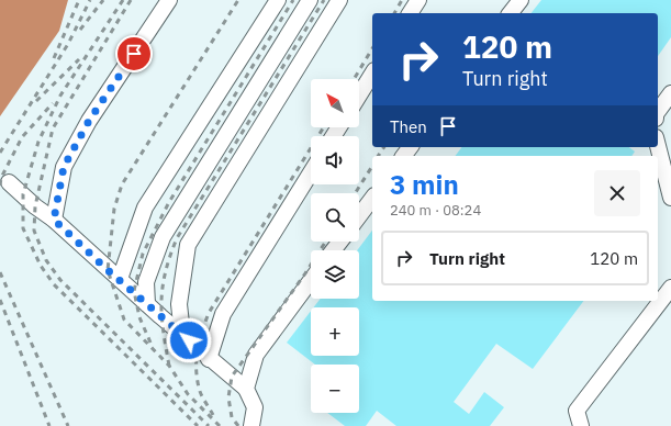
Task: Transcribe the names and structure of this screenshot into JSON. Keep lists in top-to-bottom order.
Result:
{
  "north": "top left",
  "page": {
    "turn": ["120 m", "Turn right"],
    "map_buttons": ["+", "−"],
    "then": "Then",
    "heading": ["3 min", "240 m · 08:24"],
    "list": [
      {
        "name": "Turn right",
        "value": "120 m"
      }
    ]
  }
}
